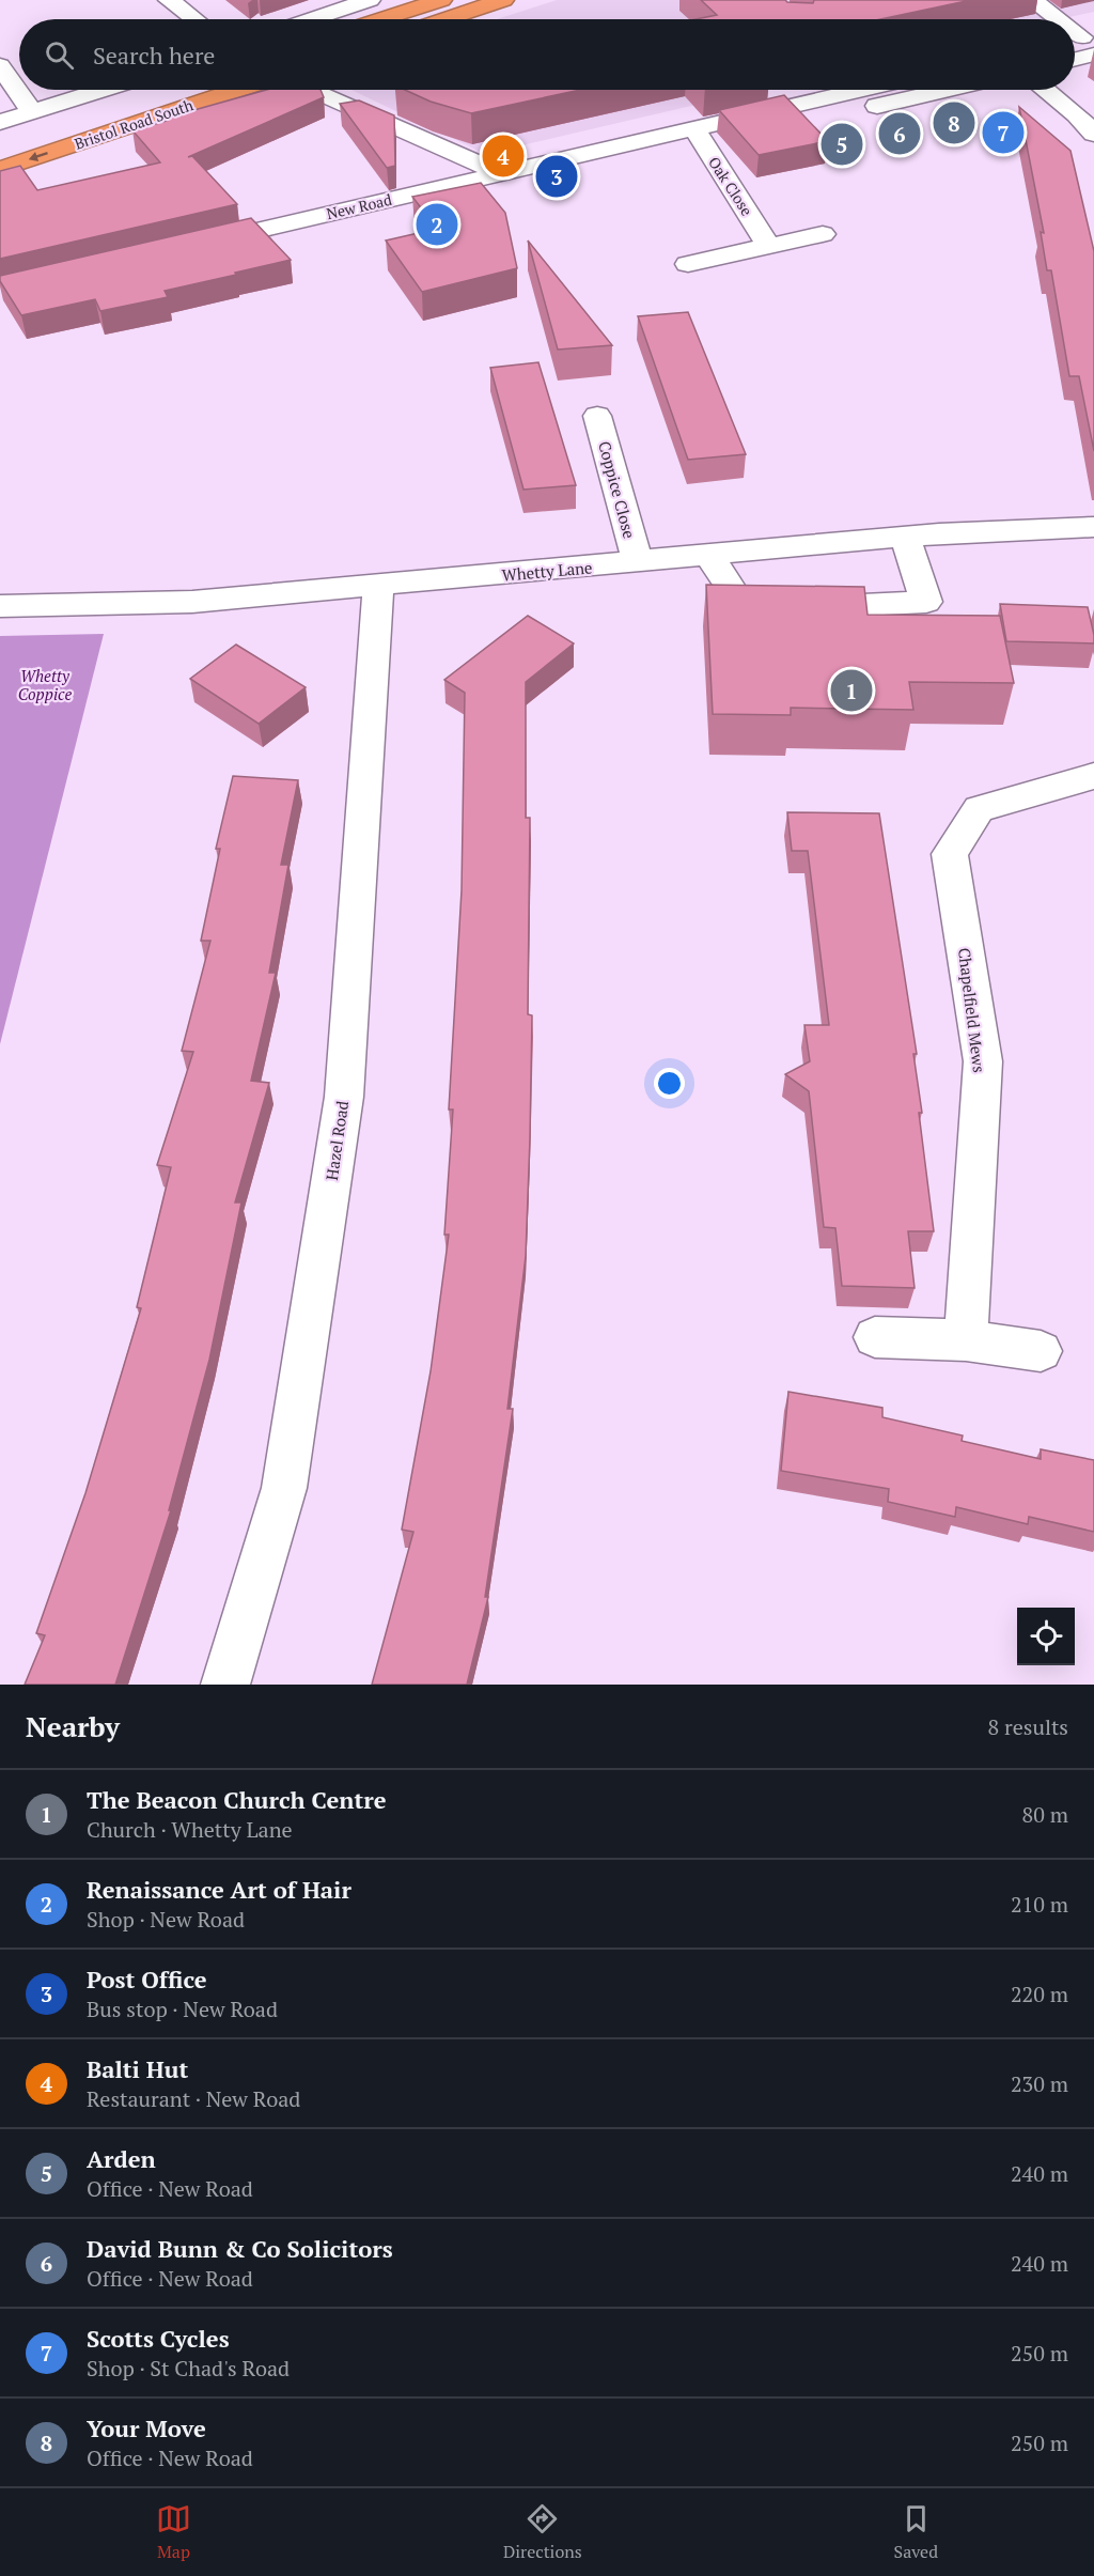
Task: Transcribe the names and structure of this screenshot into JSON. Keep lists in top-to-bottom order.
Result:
{
  "streets": {
    "highway": ["Bristol Road South"],
    "street": [
      "Oak Close",
      "New Road",
      "Coppice Close",
      "Whetty Lane",
      "Chapelfield Mews",
      "Hazel Road"
    ]
  },
  "crossings": [
    ["Oak Close", "New Road"],
    ["Coppice Close", "Whetty Lane"],
    ["Whetty Lane", "Hazel Road"]
  ],
  "parks": ["Whetty Coppice"],
  "page": {
    "search": "Search here",
    "pins": [
      "8",
      "7",
      "6",
      "5",
      "4",
      "3",
      "2",
      "1"
    ],
    "heading": ["Nearby", "8 results"],
    "list": [
      {
        "mark": "1",
        "name": "The Beacon Church Centre",
        "note": "Church · Whetty Lane",
        "value": "80 m"
      },
      {
        "mark": "2",
        "name": "Renaissance Art of Hair",
        "note": "Shop · New Road",
        "value": "210 m"
      },
      {
        "mark": "3",
        "name": "Post Office",
        "note": "Bus stop · New Road",
        "value": "220 m"
      },
      {
        "mark": "4",
        "name": "Balti Hut",
        "note": "Restaurant · New Road",
        "value": "230 m"
      },
      {
        "mark": "5",
        "name": "Arden",
        "note": "Office · New Road",
        "value": "240 m"
      },
      {
        "mark": "6",
        "name": "David Bunn & Co Solicitors",
        "note": "Office · New Road",
        "value": "240 m"
      },
      {
        "mark": "7",
        "name": "Scotts Cycles",
        "note": "Shop · St Chad's Road",
        "value": "250 m"
      },
      {
        "mark": "8",
        "name": "Your Move",
        "note": "Office · New Road",
        "value": "250 m"
      }
    ],
    "nav": ["Map", "Directions", "Saved"]
  }
}
